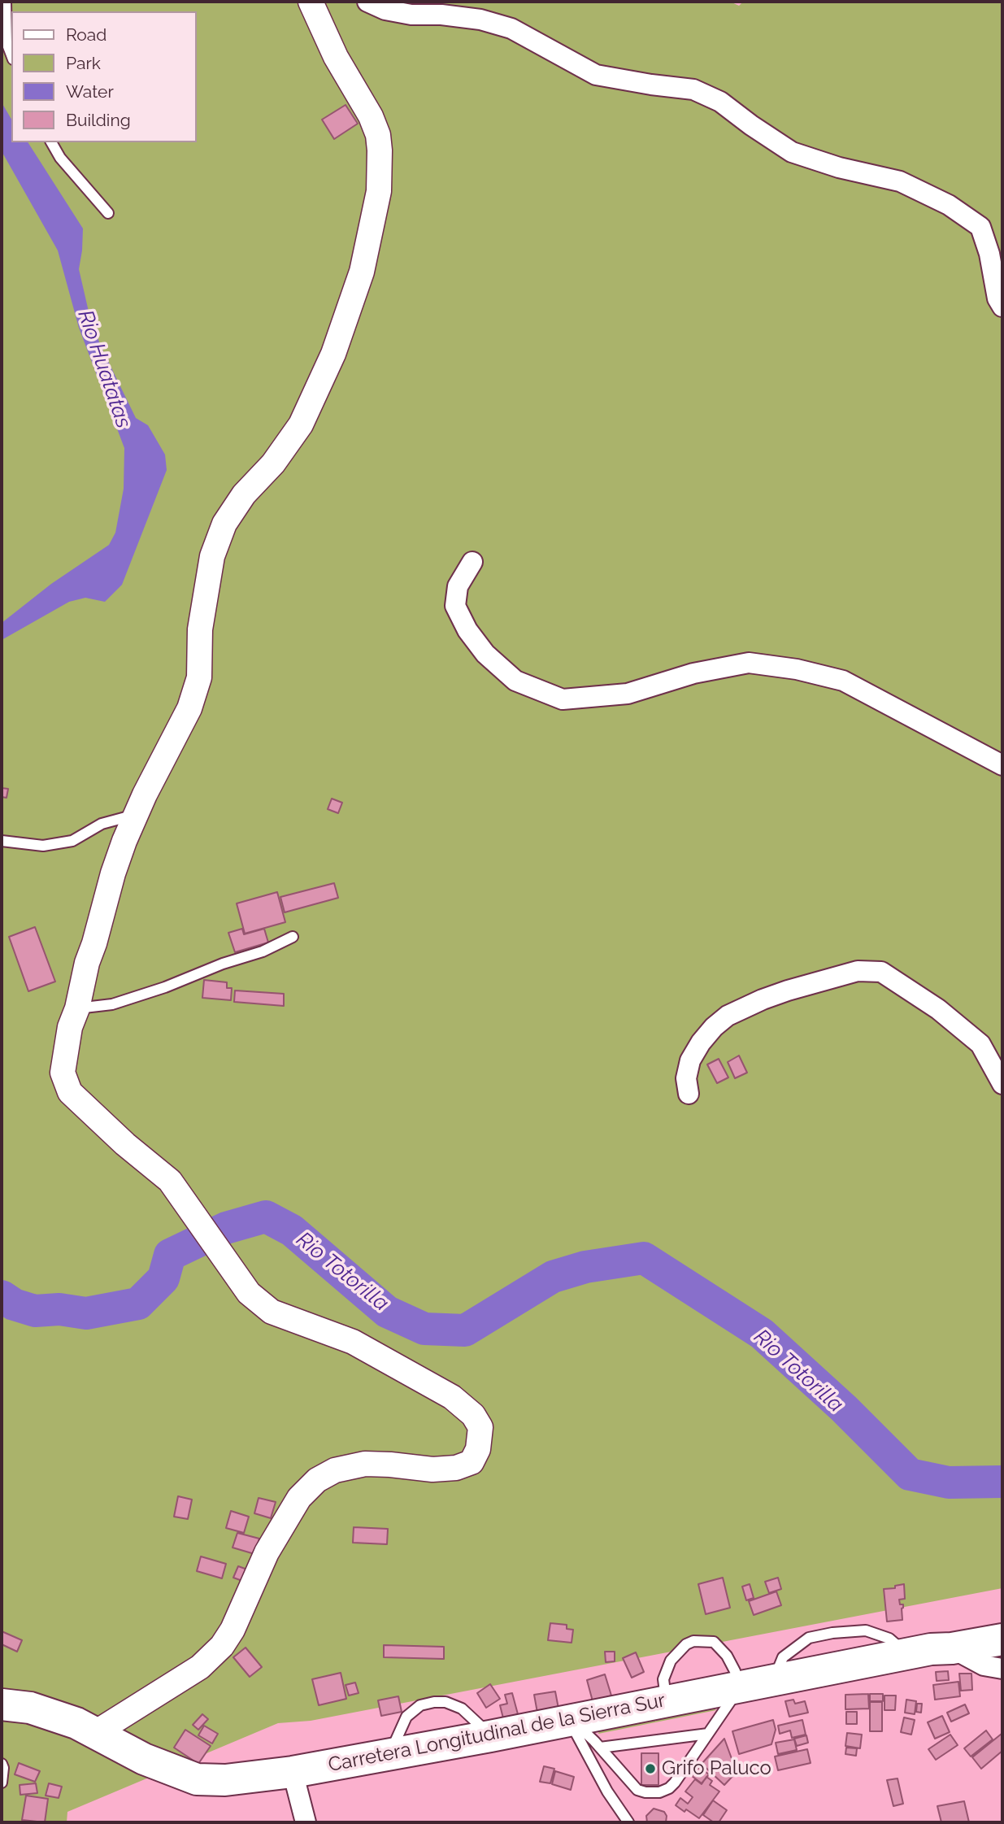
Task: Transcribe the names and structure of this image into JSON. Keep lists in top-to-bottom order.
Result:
{
  "streets": {
    "highway": ["Carretera Longitudinal de la Sierra Sur"]
  },
  "water": ["Rio Huatatas", "Rio Totorilla"],
  "places": ["Grifo Paluco"],
  "legend": [
    "Road",
    "Park",
    "Water",
    "Building"
  ]
}
